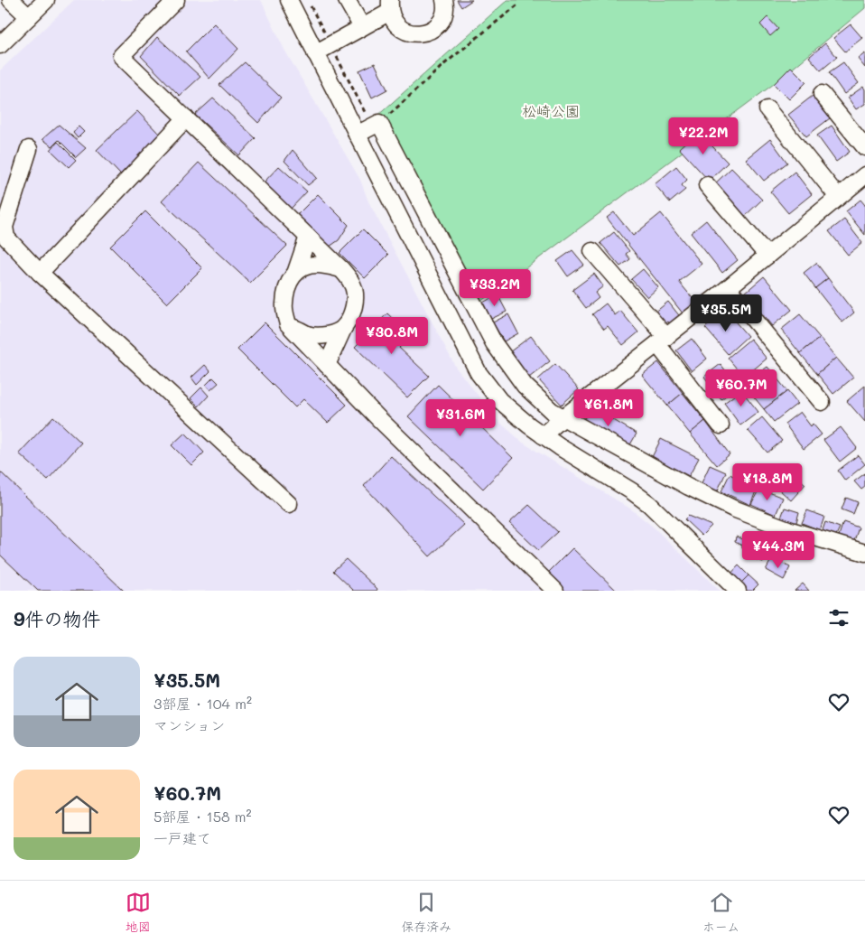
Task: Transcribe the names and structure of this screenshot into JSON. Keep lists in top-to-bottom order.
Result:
{
  "parks": ["松崎公園"],
  "page": {
    "price": [
      "¥22.2M",
      "¥33.2M",
      "¥35.5M",
      "¥30.8M",
      "¥60.7M",
      "¥61.8M",
      "¥31.6M",
      "¥18.8M",
      "¥44.3M"
    ],
    "heading": "9件の物件",
    "list": [
      {
        "name": "¥35.5M",
        "note": "3部屋 · 104 m² · マンション"
      },
      {
        "name": "¥60.7M",
        "note": "5部屋 · 158 m² · 一戸建て"
      }
    ],
    "tabs": ["地図", "保存済み", "ホーム"]
  }
}
